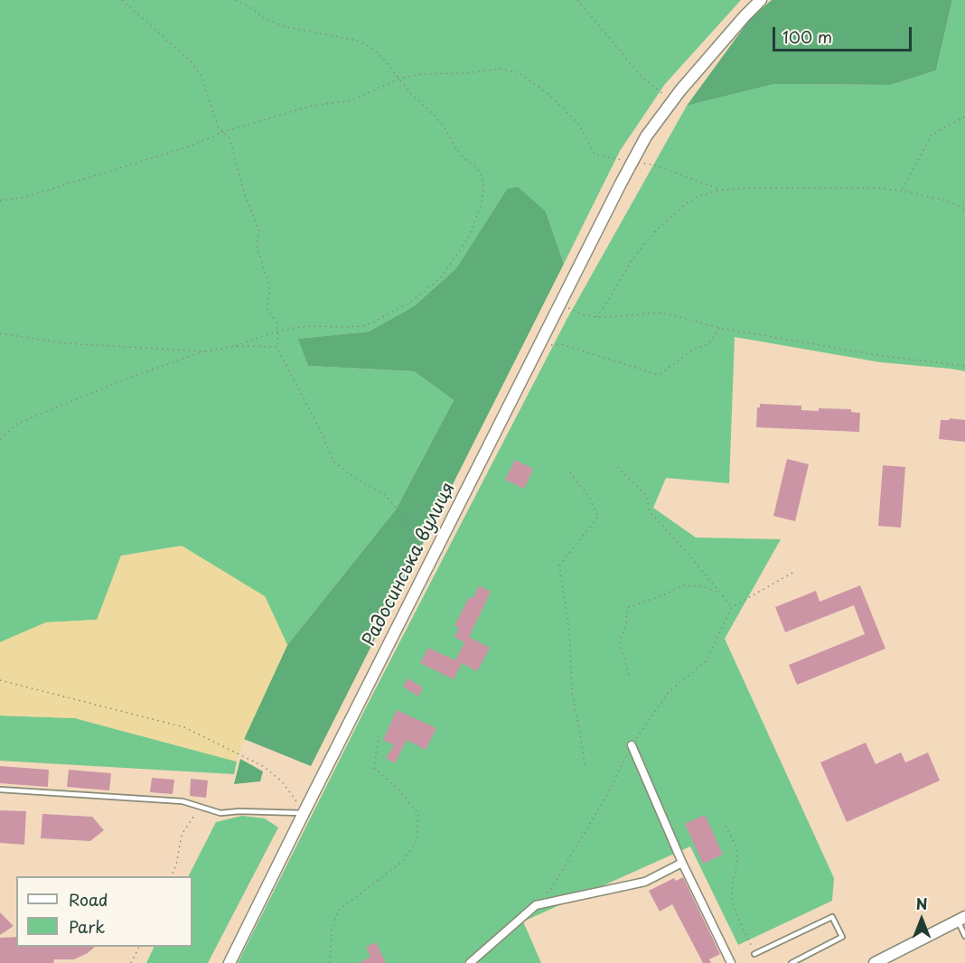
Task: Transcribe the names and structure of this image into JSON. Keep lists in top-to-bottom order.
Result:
{
  "streets": {
    "main road": ["Радосинська вулиця"]
  },
  "legend": ["Road", "Park"],
  "scale_bar": "100 m",
  "north": "top"
}
